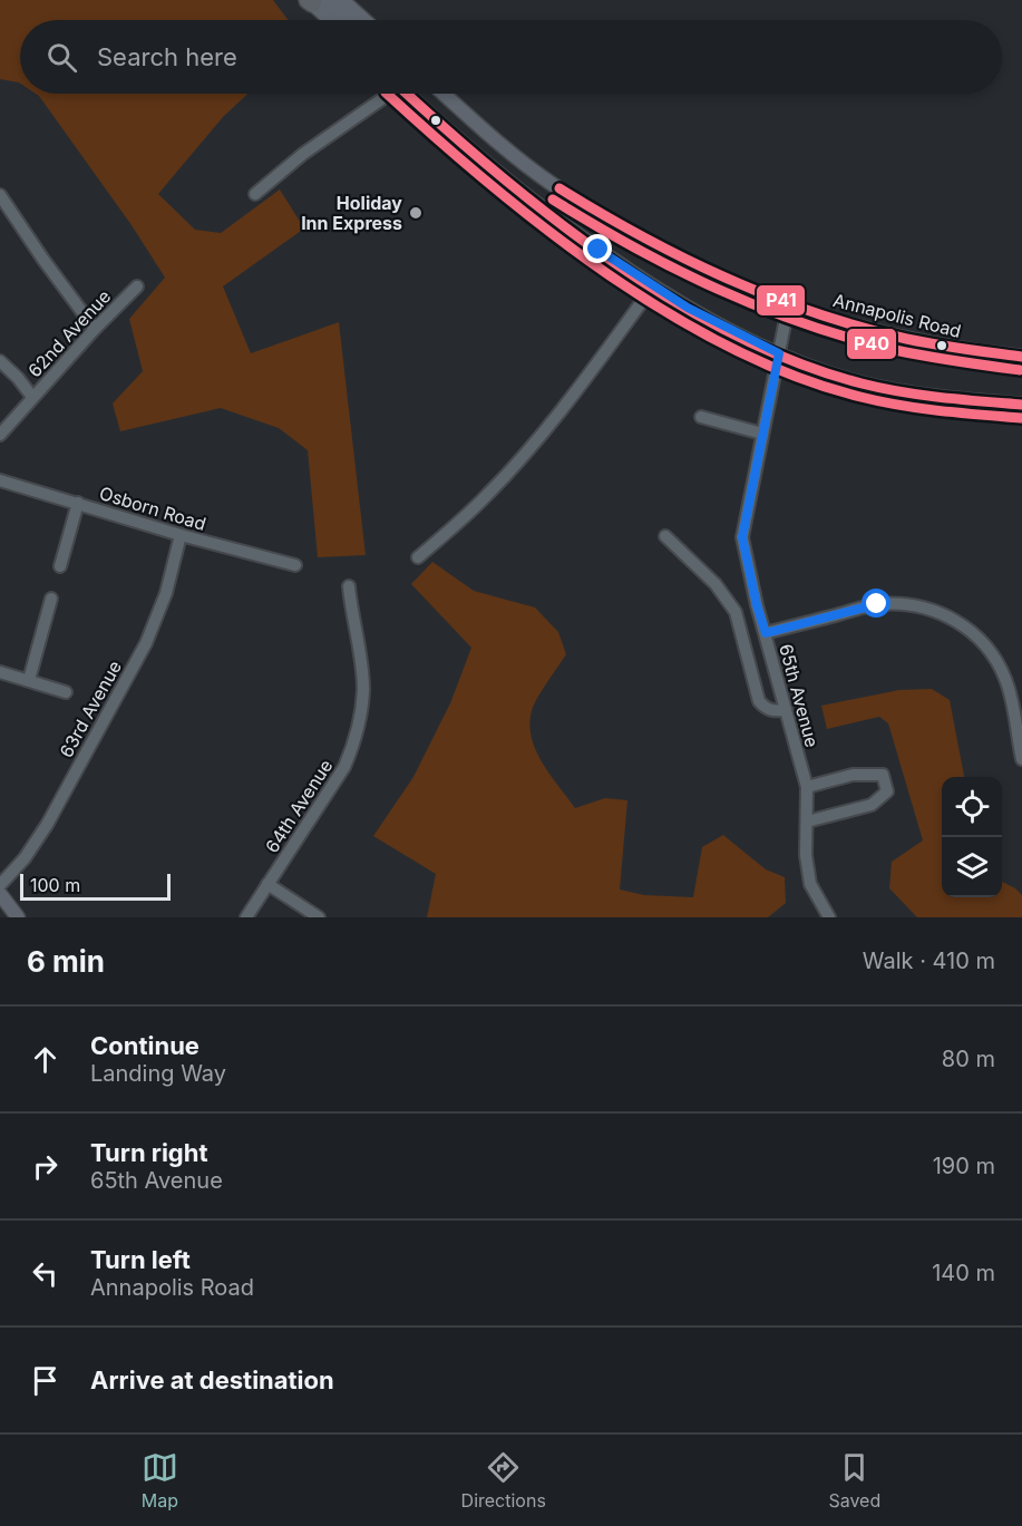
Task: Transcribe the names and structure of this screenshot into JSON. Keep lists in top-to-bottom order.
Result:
{
  "streets": {
    "main road": ["Annapolis Road"],
    "street": [
      "62nd Avenue",
      "Osborn Road",
      "65th Avenue",
      "63rd Avenue",
      "64th Avenue"
    ]
  },
  "crossings": [
    ["Osborn Road", "63rd Avenue"]
  ],
  "places": ["Holiday Inn Express"],
  "lines": ["transit line P41", "transit line P40"],
  "scale_bar": "100 m",
  "page": {
    "search": "Search here",
    "scale": "100 m",
    "heading": ["6 min", "Walk · 410 m"],
    "list": [
      ["Continue", "Landing Way", "80 m"],
      ["Turn right", "65th Avenue", "190 m"],
      ["Turn left", "Annapolis Road", "140 m"],
      "Arrive at destination"
    ],
    "nav": ["Map", "Directions", "Saved"]
  }
}
